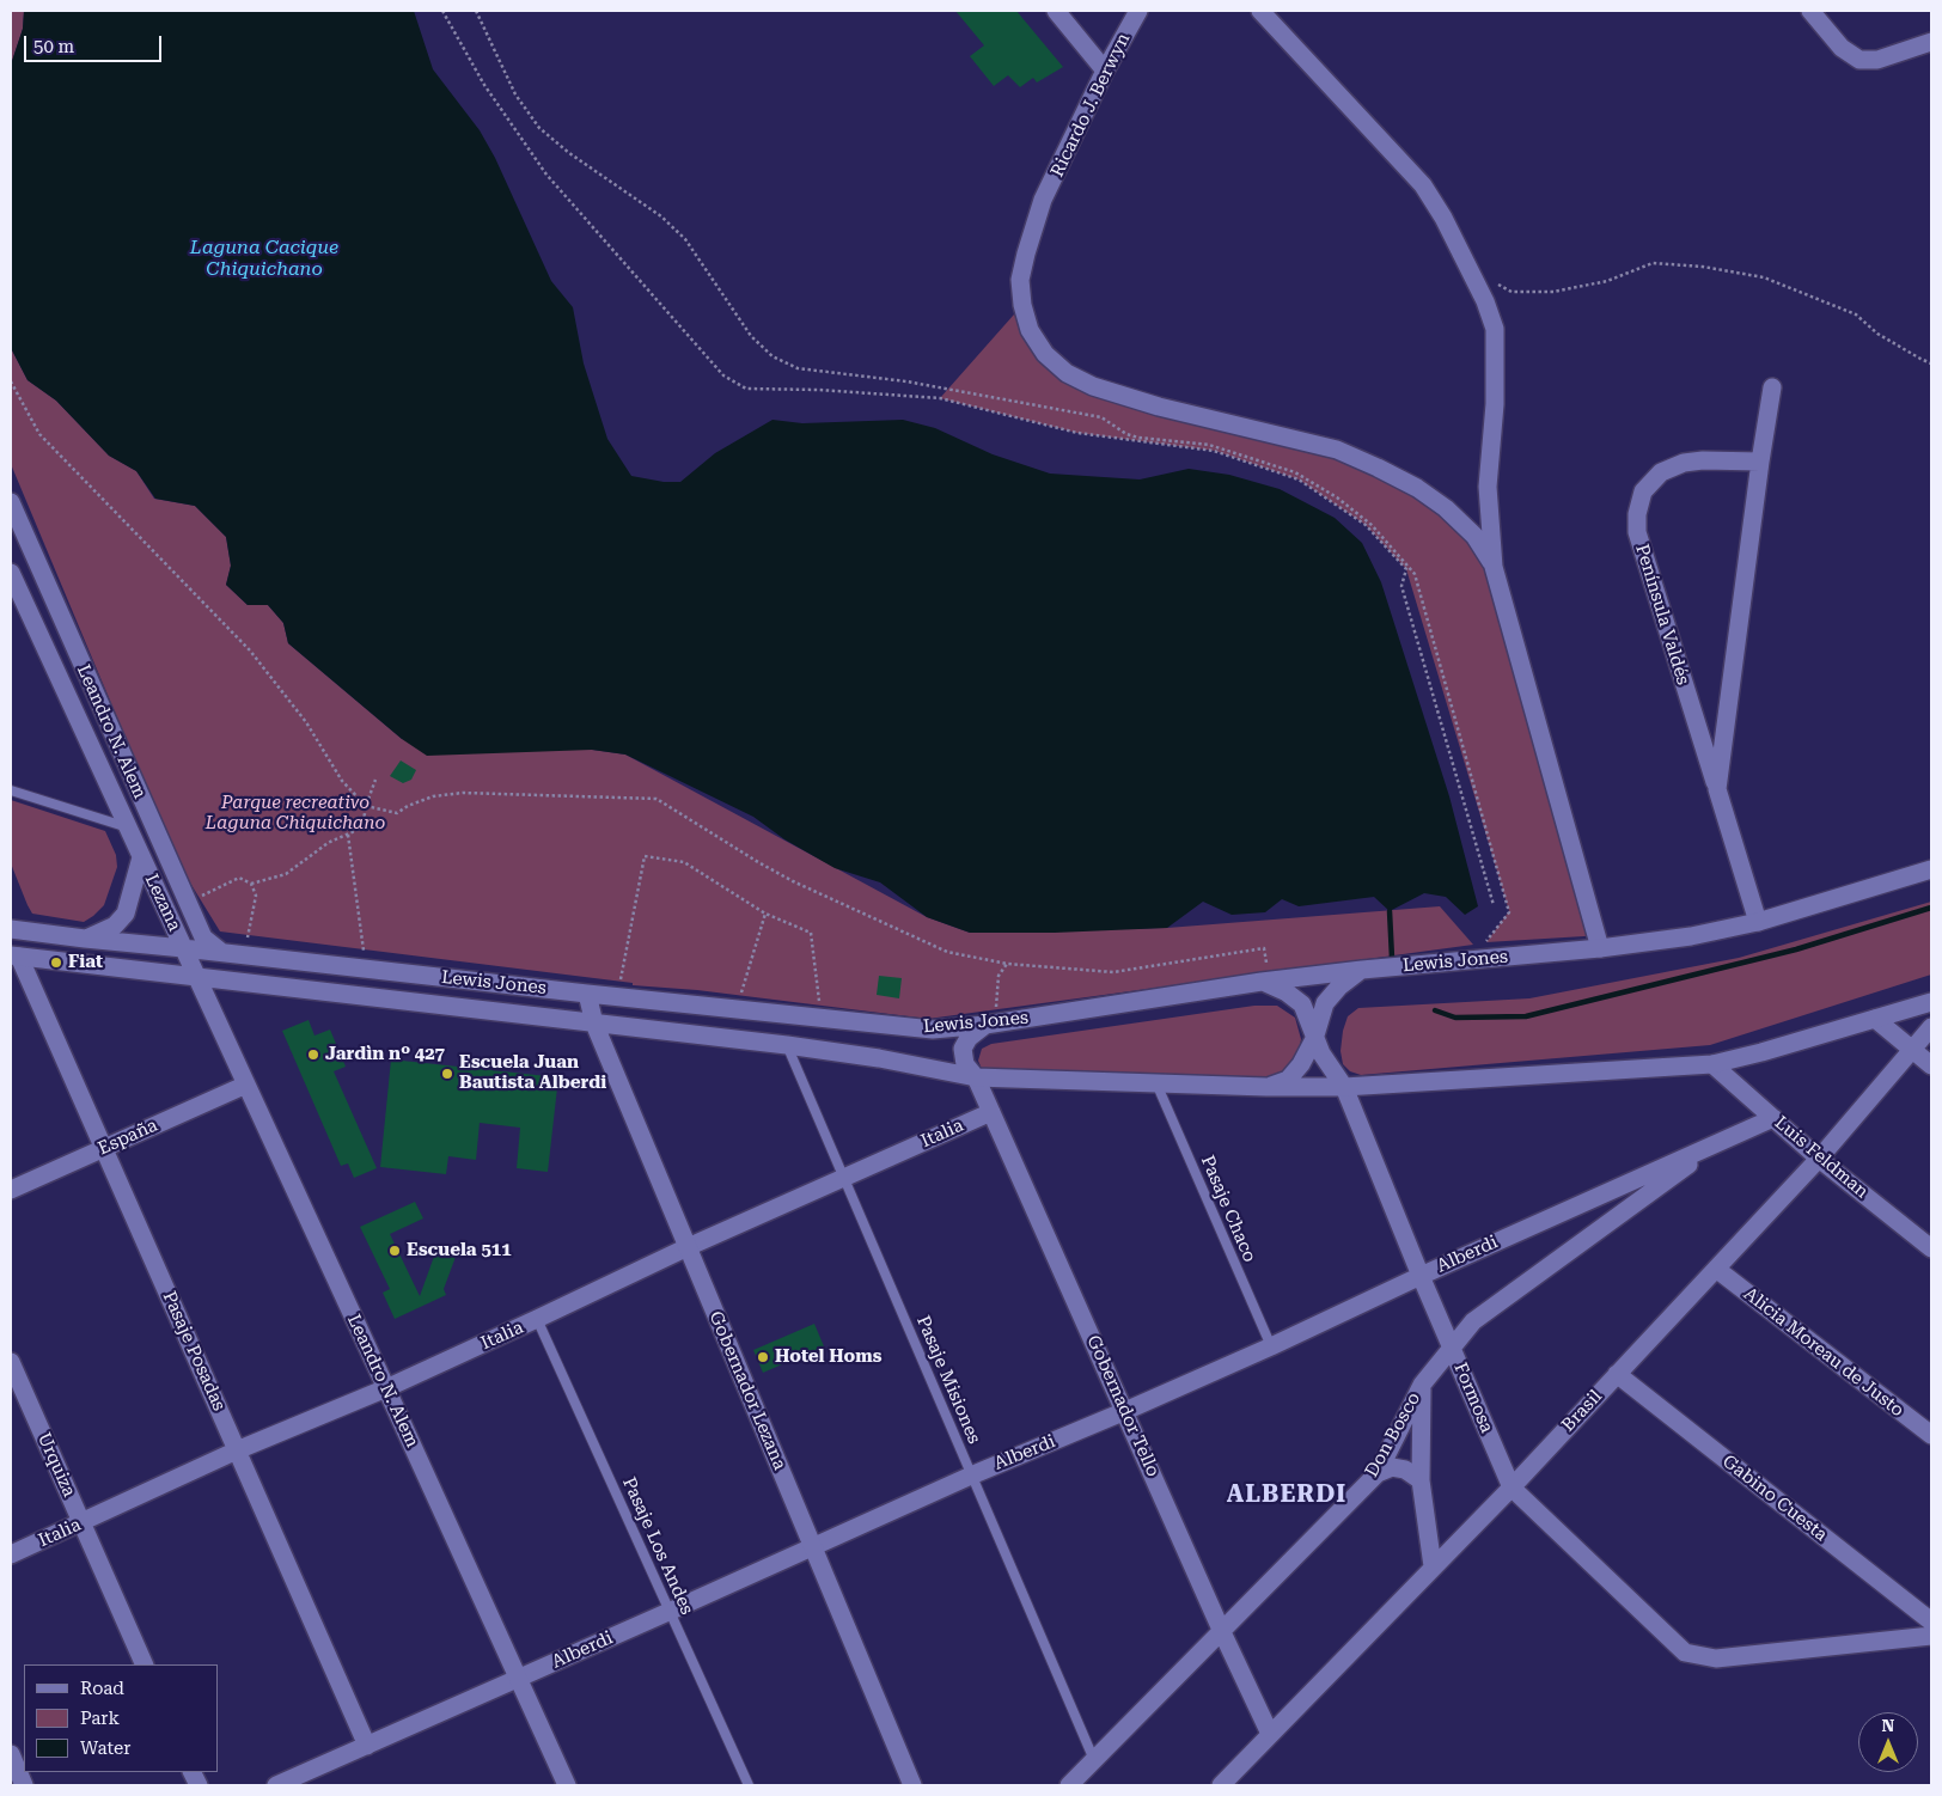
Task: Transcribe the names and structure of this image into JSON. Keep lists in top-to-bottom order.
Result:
{
  "streets": {
    "street": [
      "Ricardo J. Berwyn",
      "Península Valdés",
      "Leandro N. Alem",
      "Lezana",
      "Lewis Jones",
      "Italia",
      "España",
      "Luis Feldman",
      "Alberdi",
      "Pasaje Posadas",
      "Alicia Moreau de Justo",
      "Gobernador Lezana",
      "Formosa",
      "Gobernador Tello",
      "Brasil",
      "Don Bosco",
      "Urquiza",
      "Gabino Cuesta"
    ],
    "lane": ["Pasaje Chaco", "Pasaje Misiones", "Pasaje Los Andes"]
  },
  "crossings": [
    ["Península Valdés", "Lewis Jones"],
    ["Leandro N. Alem", "Lezana"],
    ["Leandro N. Alem", "Lewis Jones"],
    ["Leandro N. Alem", "Italia"],
    ["Leandro N. Alem", "España"],
    ["Leandro N. Alem", "Alberdi"],
    ["Lezana", "Lewis Jones"],
    ["Lewis Jones", "Luis Feldman"],
    ["Lewis Jones", "Pasaje Chaco"],
    ["Lewis Jones", "Pasaje Posadas"],
    ["Lewis Jones", "Pasaje Misiones"],
    ["Lewis Jones", "Gobernador Lezana"],
    ["Lewis Jones", "Formosa"],
    ["Lewis Jones", "Gobernador Tello"],
    ["Italia", "Pasaje Posadas"],
    ["Italia", "Pasaje Misiones"],
    ["Italia", "Gobernador Lezana"],
    ["Italia", "Gobernador Tello"],
    ["Italia", "Urquiza"],
    ["Italia", "Pasaje Los Andes"],
    ["España", "Pasaje Posadas"],
    ["Luis Feldman", "Alberdi"],
    ["Luis Feldman", "Brasil"],
    ["Pasaje Chaco", "Alberdi"],
    ["Alberdi", "Pasaje Posadas"],
    ["Alberdi", "Pasaje Misiones"],
    ["Alberdi", "Gobernador Lezana"],
    ["Alberdi", "Formosa"],
    ["Alberdi", "Gobernador Tello"],
    ["Alberdi", "Don Bosco"],
    ["Alberdi", "Pasaje Los Andes"],
    ["Alicia Moreau de Justo", "Brasil"],
    ["Pasaje Misiones", "Don Bosco"],
    ["Formosa", "Brasil"],
    ["Formosa", "Don Bosco"],
    ["Gobernador Tello", "Brasil"],
    ["Gobernador Tello", "Don Bosco"],
    ["Brasil", "Gabino Cuesta"]
  ],
  "districts": ["ALBERDI"],
  "water": ["Laguna Cacique Chiquichano"],
  "parks": ["Parque recreativo Laguna Chiquichano"],
  "places": [
    "Fiat",
    "Jardìn nº 427",
    "Escuela Juan Bautista Alberdi",
    "Escuela 511",
    "Hotel Homs"
  ],
  "legend": ["Road", "Park", "Water"],
  "scale_bar": "50 m",
  "north": "top"
}
